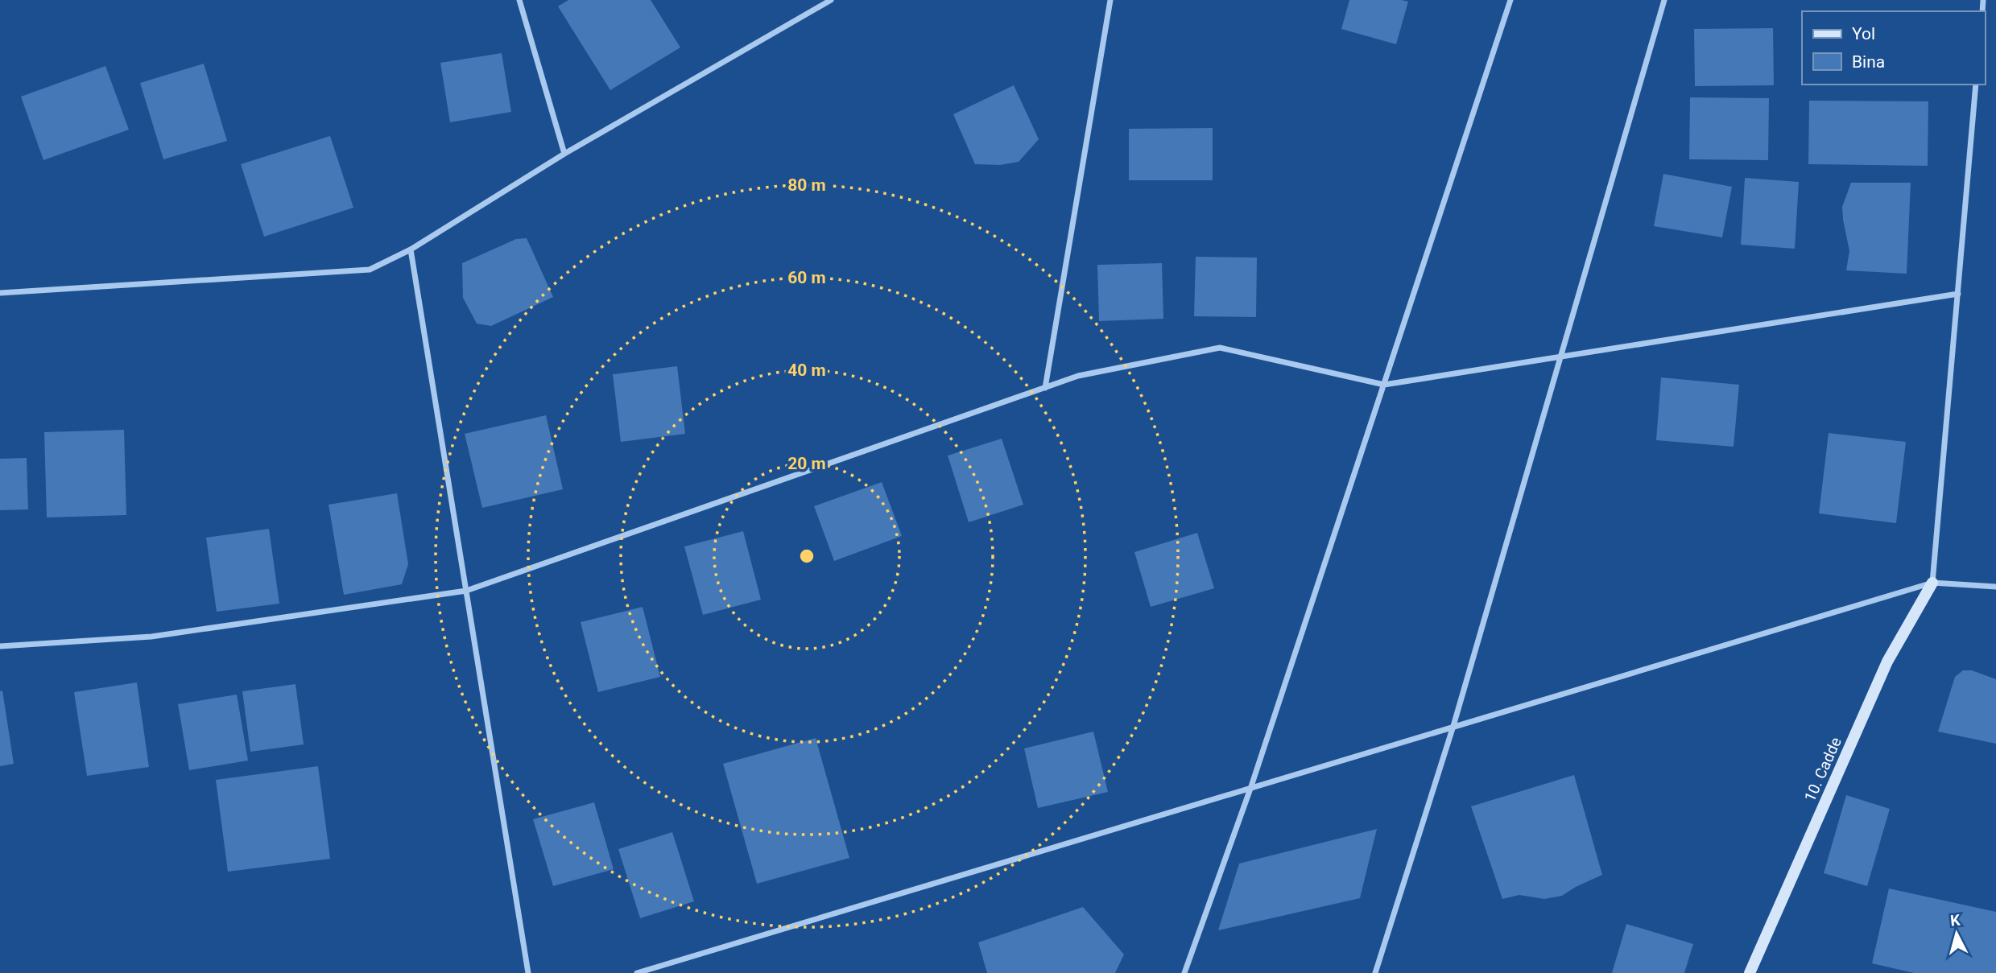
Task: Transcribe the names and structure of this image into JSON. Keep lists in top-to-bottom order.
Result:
{
  "streets": {
    "street": ["10. Cadde"]
  },
  "legend": ["Yol", "Bina"],
  "north": "top",
  "rings": [
    "80 m",
    "60 m",
    "40 m",
    "20 m"
  ]
}
